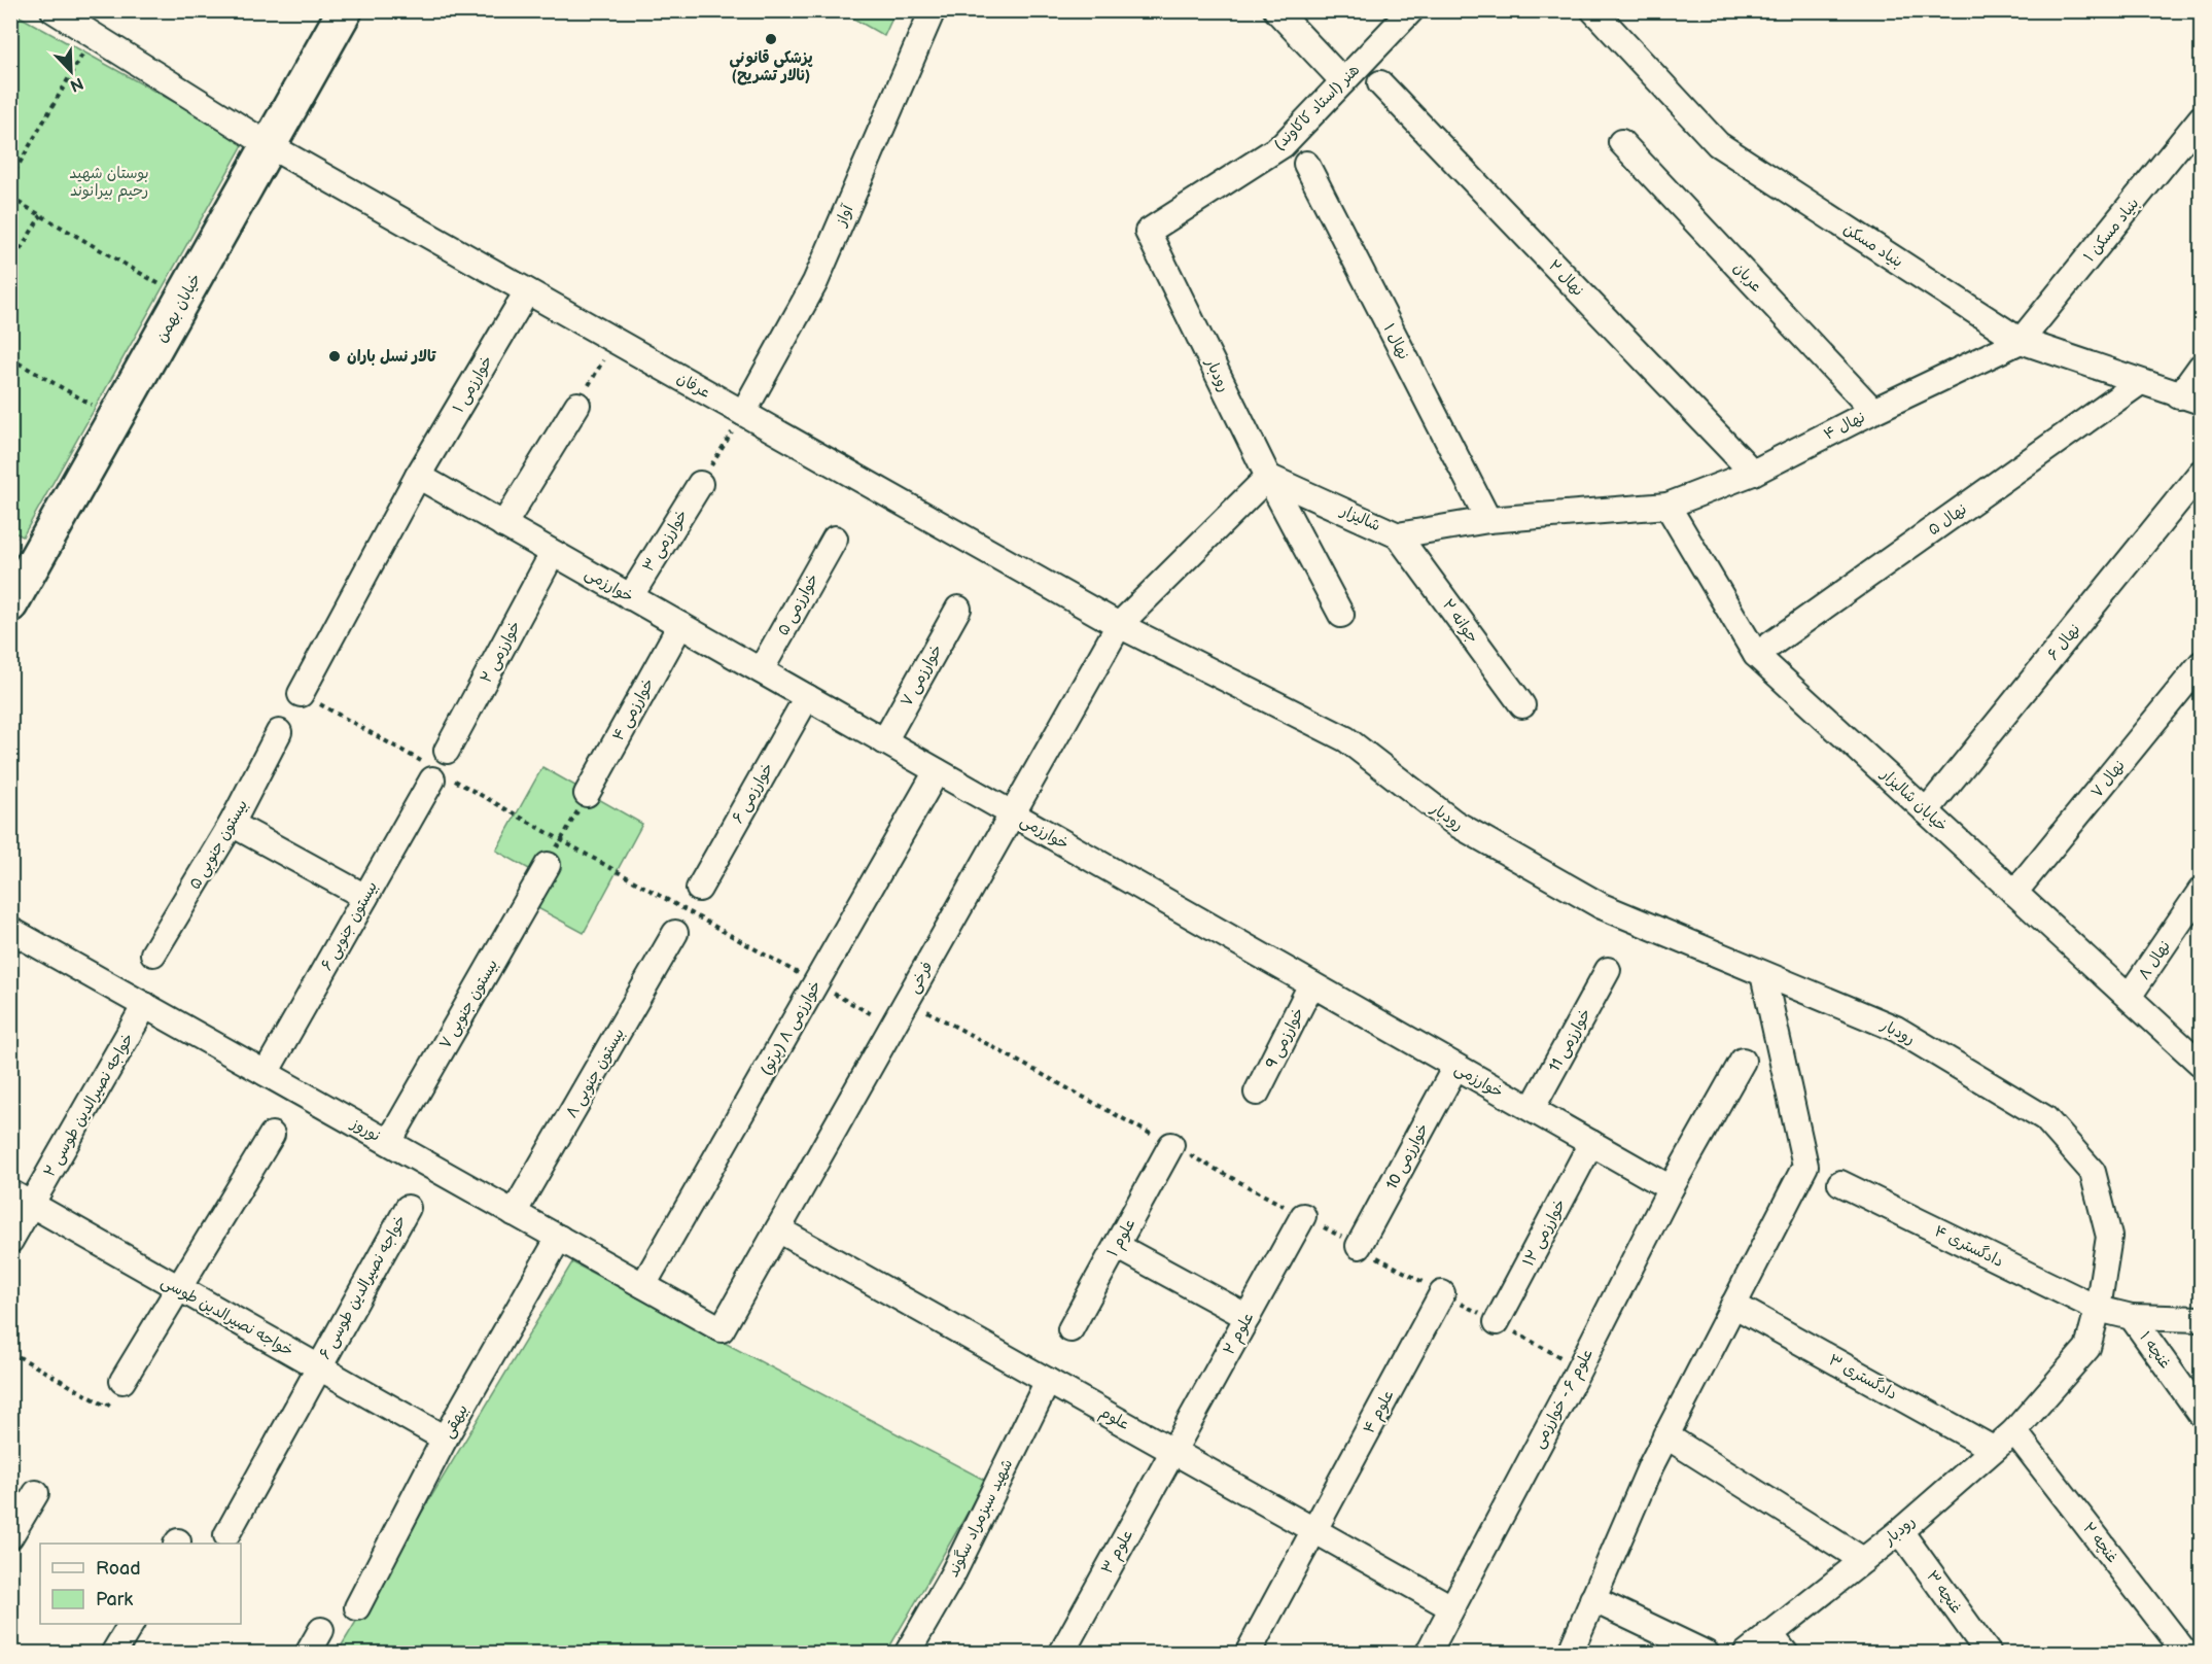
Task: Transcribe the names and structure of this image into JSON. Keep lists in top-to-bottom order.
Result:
{
  "streets": {
    "street": [
      "هنر (استاد کاکاوند)",
      "آواز",
      "بنیاد مسکن ۱",
      "بنیاد مسکن",
      "عربان",
      "نهال ۲",
      "خیابان بهمن",
      "نهال ۱",
      "رودبار",
      "خوارزمی ۱",
      "عرفان",
      "نهال ۴",
      "شالیزار",
      "نهال ۵",
      "خوارزمی ۳",
      "خوارزمی",
      "خوارزمی ۵",
      "جوانه ۲",
      "نهال ۶",
      "خوارزمی ۲",
      "خوارزمی ۷",
      "خوارزمی ۴",
      "نهال ۷",
      "خوارزمی ۶",
      "خیابان شالیزار",
      "بیستون جنوبی ۵",
      "بیستون جنوبی ۶",
      "نهال ۸",
      "فرخی",
      "بیستون جنوبی ۷",
      "خوارزمی ۸ (پرتو)",
      "خوارزمی 9",
      "خوارزمی 11",
      "بیستون جنوبی ۸",
      "خواجه نصیرالدین طوسی ۲",
      "نوروز",
      "خوارزمی 10",
      "خوارزمی ۱۲",
      "علوم ۱",
      "دادگستری ۴",
      "خواجه نصیرالدین طوسی ۶",
      "خواجه نصیرالدین طوسی",
      "علوم ۲",
      "غنچه ۱",
      "دادگستری ۳",
      "علوم ۶ - خوارزمی",
      "علوم ۴",
      "علوم",
      "بیهقی",
      "شهید سبزمراد سگوند",
      "غنچه ۲",
      "علوم ۳",
      "غنچه ۳"
    ]
  },
  "crossings": [
    ["هنر (استاد کاکاوند)", "رودبار"],
    ["آواز", "عرفان"],
    ["بنیاد مسکن ۱", "بنیاد مسکن"],
    ["بنیاد مسکن ۱", "نهال ۴"],
    ["بنیاد مسکن", "نهال ۴"],
    ["بنیاد مسکن", "نهال ۵"],
    ["عربان", "نهال ۴"],
    ["نهال ۲", "نهال ۴"],
    ["خیابان بهمن", "عرفان"],
    ["نهال ۱", "شالیزار"],
    ["رودبار", "عرفان"],
    ["رودبار", "شالیزار"],
    ["رودبار", "فرخی"],
    ["رودبار", "دادگستری ۴"],
    ["رودبار", "دادگستری ۳"],
    ["رودبار", "غنچه ۲"],
    ["رودبار", "غنچه ۳"],
    ["خوارزمی ۱", "عرفان"],
    ["خوارزمی ۱", "خوارزمی"],
    ["عرفان", "فرخی"],
    ["نهال ۴", "شالیزار"],
    ["نهال ۴", "خیابان شالیزار"],
    ["شالیزار", "جوانه ۲"],
    ["شالیزار", "خیابان شالیزار"],
    ["نهال ۵", "خیابان شالیزار"],
    ["خوارزمی ۳", "خوارزمی"],
    ["خوارزمی", "خوارزمی ۵"],
    ["خوارزمی", "خوارزمی ۲"],
    ["خوارزمی", "خوارزمی ۷"],
    ["خوارزمی", "خوارزمی ۴"],
    ["خوارزمی", "خوارزمی ۶"],
    ["خوارزمی", "فرخی"],
    ["خوارزمی", "خوارزمی ۸ (پرتو)"],
    ["خوارزمی", "خوارزمی 9"],
    ["خوارزمی", "خوارزمی 11"],
    ["خوارزمی", "خوارزمی 10"],
    ["خوارزمی", "خوارزمی ۱۲"],
    ["خوارزمی", "علوم ۶ - خوارزمی"],
    ["نهال ۶", "خیابان شالیزار"],
    ["نهال ۷", "خیابان شالیزار"],
    ["خیابان شالیزار", "نهال ۸"],
    ["بیستون جنوبی ۶", "نوروز"],
    ["فرخی", "نوروز"],
    ["فرخی", "علوم"],
    ["بیستون جنوبی ۷", "نوروز"],
    ["خوارزمی ۸ (پرتو)", "نوروز"],
    ["بیستون جنوبی ۸", "نوروز"],
    ["خواجه نصیرالدین طوسی ۲", "نوروز"],
    ["خواجه نصیرالدین طوسی ۲", "خواجه نصیرالدین طوسی"],
    ["نوروز", "بیهقی"],
    ["دادگستری ۴", "غنچه ۱"],
    ["خواجه نصیرالدین طوسی ۶", "خواجه نصیرالدین طوسی"],
    ["خواجه نصیرالدین طوسی", "بیهقی"],
    ["علوم ۲", "علوم"],
    ["علوم ۲", "علوم ۳"],
    ["علوم ۶ - خوارزمی", "علوم"],
    ["علوم ۴", "علوم"],
    ["علوم", "شهید سبزمراد سگوند"],
    ["علوم", "علوم ۳"]
  ],
  "parks": ["بوستان شهید رحیم بیرانوند"],
  "places": ["پزشکی قانونی (تالار تشریح)", "تالار نسل باران"],
  "legend": ["Road", "Park"],
  "north": "bottom right"
}
